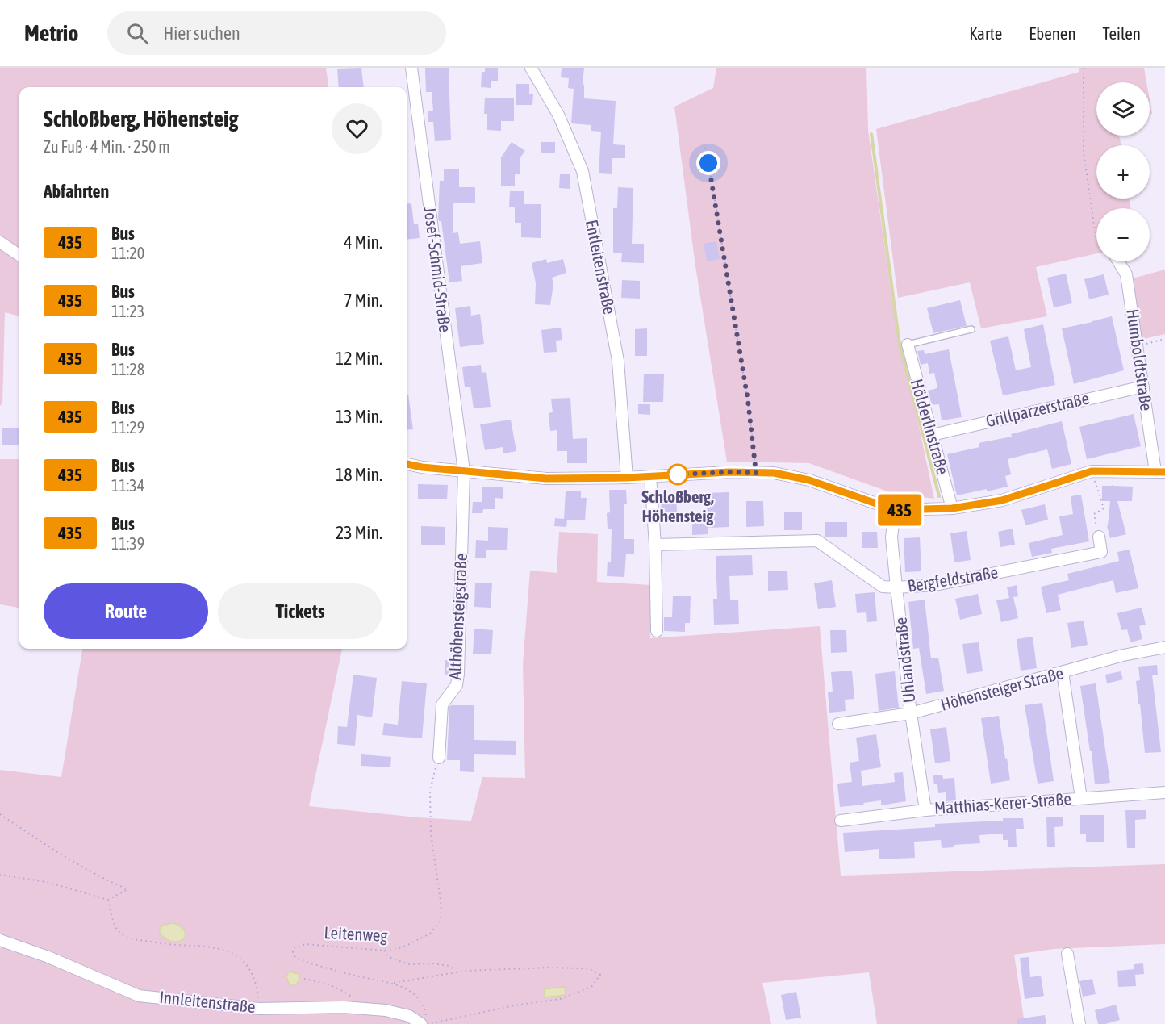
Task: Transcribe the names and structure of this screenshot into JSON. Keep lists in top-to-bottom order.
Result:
{
  "streets": {
    "street": [
      "Entleitenstraße",
      "Josef-Schmid-Straße",
      "Humboldtstraße",
      "Grillparzerstraße",
      "Hölderlinstraße",
      "Bergfeldstraße",
      "Althöhensteigstraße",
      "Uhlandstraße",
      "Höhensteiger Straße",
      "Matthias-Kerer-Straße",
      "Innleitenstraße"
    ],
    "path": ["Leitenweg"]
  },
  "crossings": [
    ["Josef-Schmid-Straße", "Althöhensteigstraße"],
    ["Humboldtstraße", "Grillparzerstraße"],
    ["Grillparzerstraße", "Hölderlinstraße"],
    ["Bergfeldstraße", "Uhlandstraße"],
    ["Althöhensteigstraße", "Leitenweg"],
    ["Uhlandstraße", "Höhensteiger Straße"],
    ["Uhlandstraße", "Matthias-Kerer-Straße"],
    ["Leitenweg", "Innleitenstraße"]
  ],
  "places": ["Schloßberg, Höhensteig"],
  "lines": ["bus line 435"],
  "page": {
    "header": "Metrio",
    "search": "Hier suchen",
    "nav": ["Karte", "Ebenen", "Teilen"],
    "on_map": "435",
    "map_buttons": ["+", "−"],
    "heading": [
      ["Schloßberg, Höhensteig", "Zu Fuß · 4 Min. · 250 m"],
      "Abfahrten"
    ],
    "list": [
      {
        "mark": "435",
        "name": "Bus",
        "note": "11:20",
        "value": "4 Min."
      },
      {
        "mark": "435",
        "name": "Bus",
        "note": "11:23",
        "value": "7 Min."
      },
      {
        "mark": "435",
        "name": "Bus",
        "note": "11:28",
        "value": "12 Min."
      },
      {
        "mark": "435",
        "name": "Bus",
        "note": "11:29",
        "value": "13 Min."
      },
      {
        "mark": "435",
        "name": "Bus",
        "note": "11:34",
        "value": "18 Min."
      },
      {
        "mark": "435",
        "name": "Bus",
        "note": "11:39",
        "value": "23 Min."
      }
    ],
    "buttons": ["Route", "Tickets"]
  }
}
